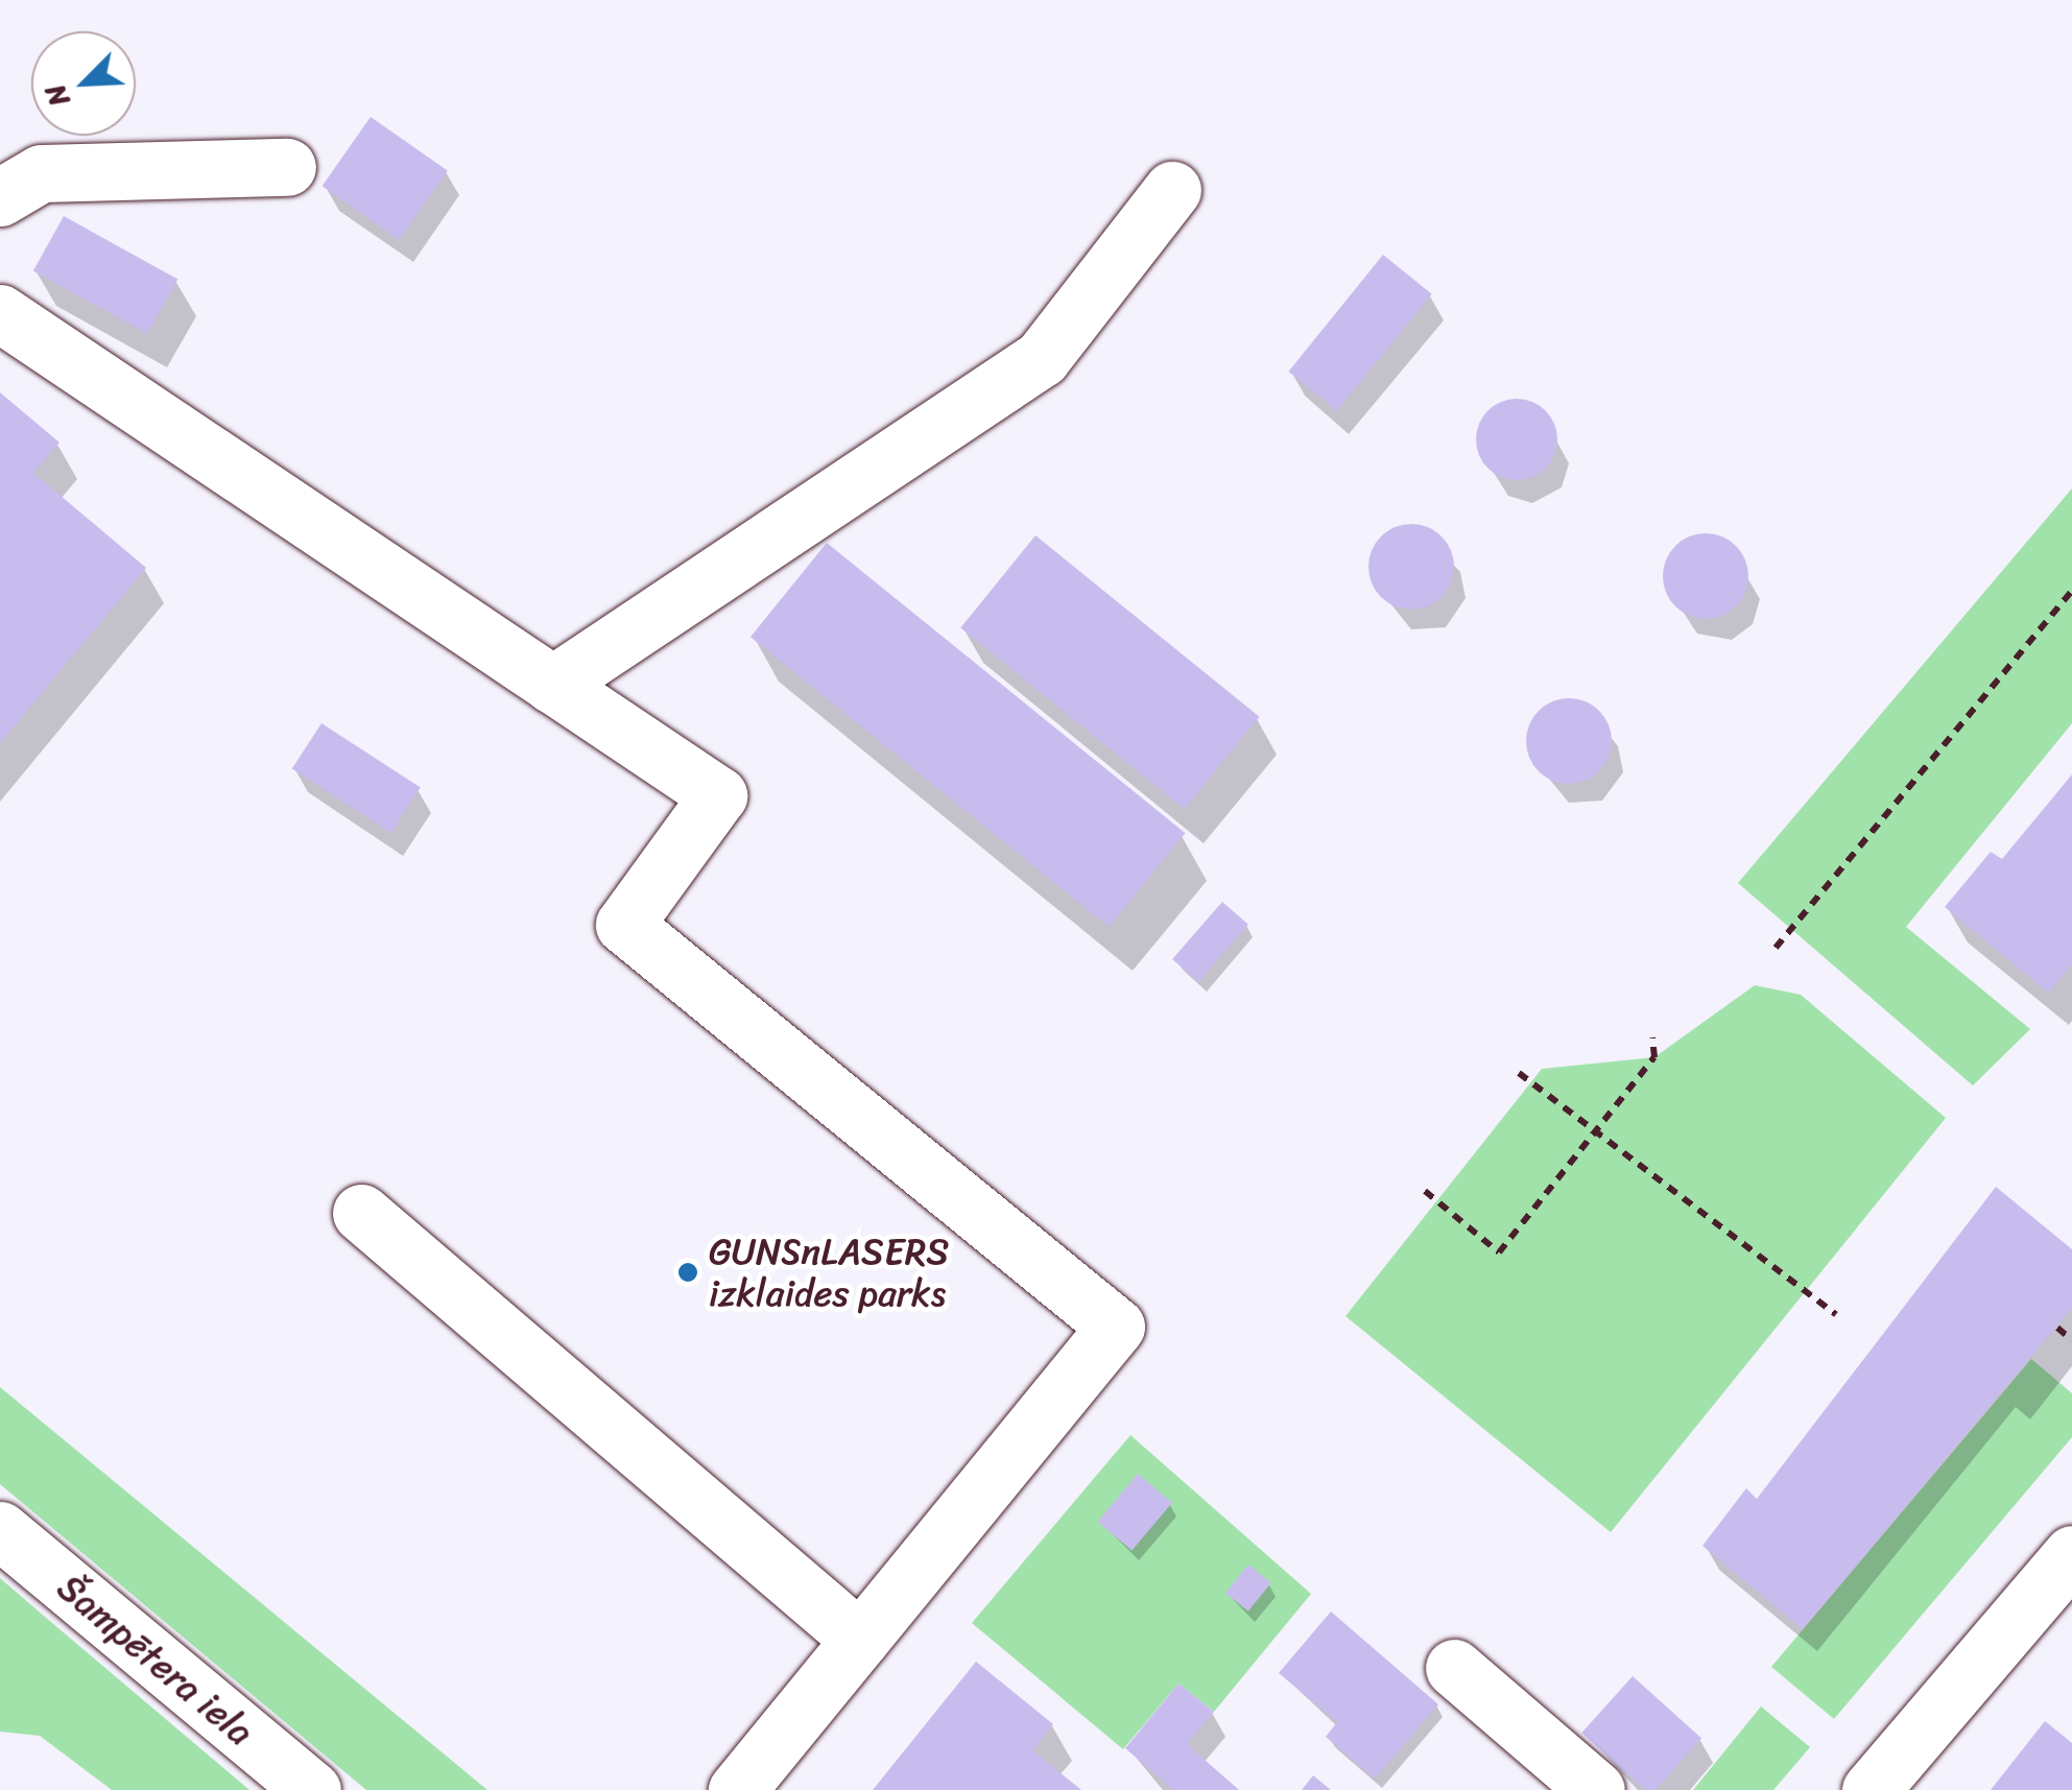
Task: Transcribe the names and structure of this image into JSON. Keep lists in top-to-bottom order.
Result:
{
  "streets": {
    "street": ["Šampētera iela"]
  },
  "places": ["GUNSnLASERS izklaides parks"],
  "north": "bottom left"
}
